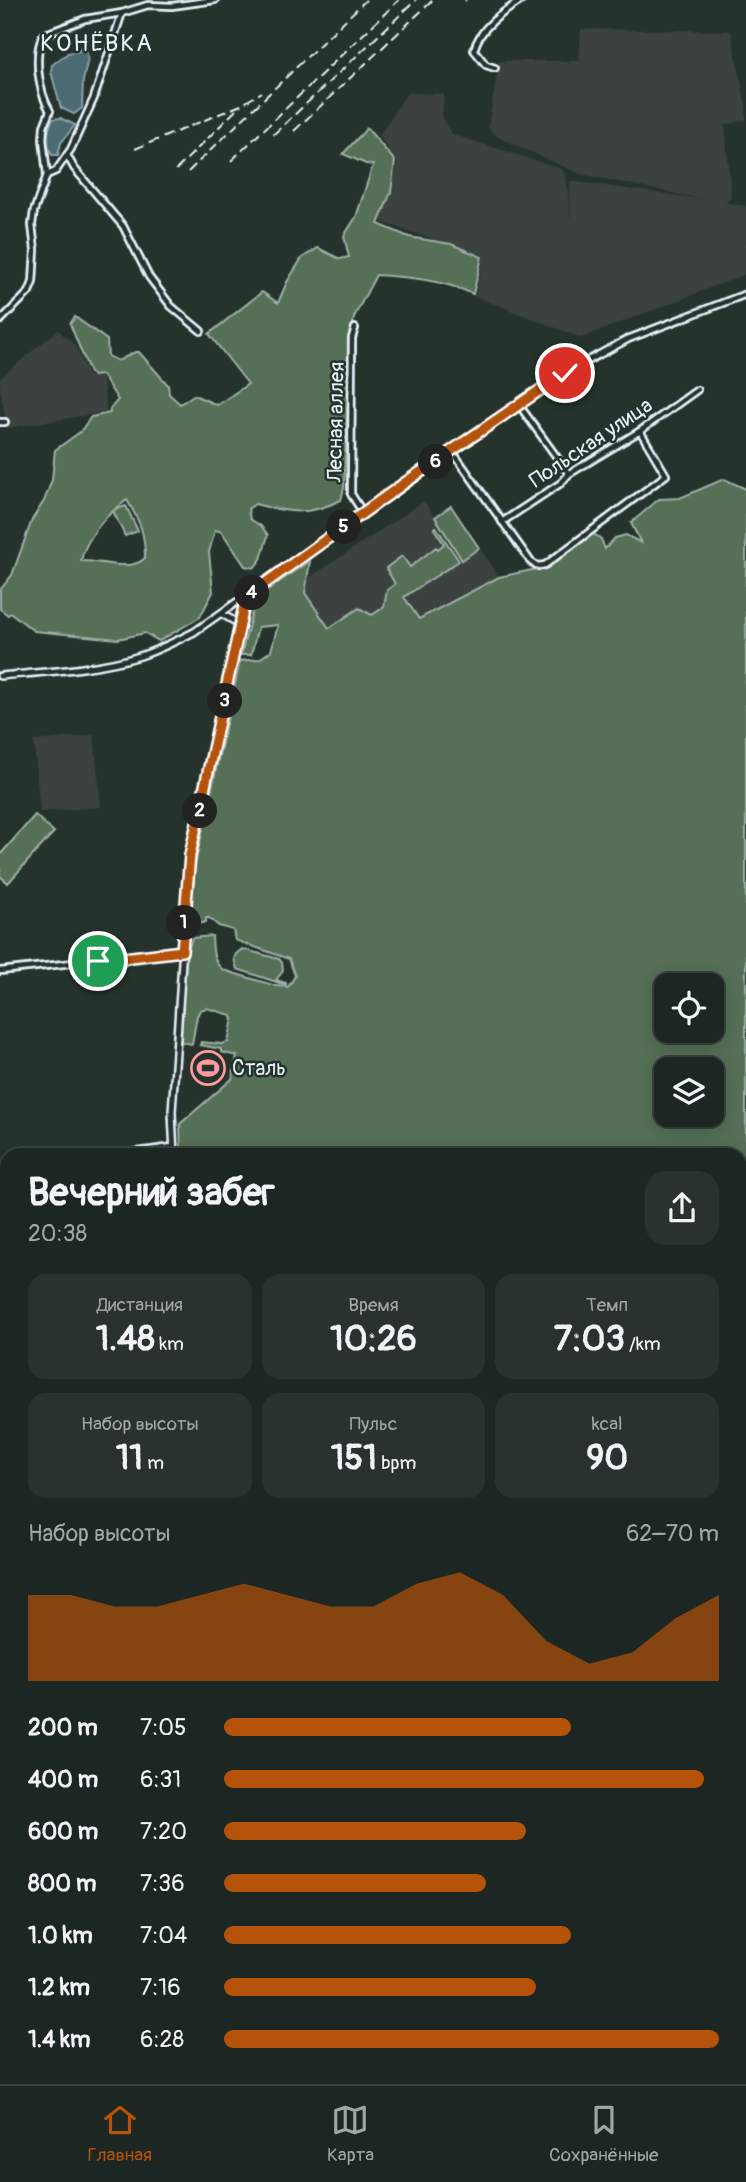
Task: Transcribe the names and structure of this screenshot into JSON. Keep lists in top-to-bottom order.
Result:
{
  "streets": {
    "street": ["Лесная аллея", "Польская улица"]
  },
  "districts": ["КОНЁВКА"],
  "places": {
    "sports": ["Сталь"]
  },
  "page": {
    "pins": [
      "6",
      "5",
      "4",
      "3",
      "2",
      "1"
    ],
    "heading": ["Вечерний забег", "20:38"],
    "stats": [
      ["Дистанция", "1.48 km"],
      ["Время", "10:26"],
      ["Темп", "7:03 /km"],
      ["Набор высоты", "11 m"],
      ["Пульс", "151 bpm"],
      ["kcal", "90"]
    ],
    "chart": ["Набор высоты", "62–70 m"],
    "list": [
      {
        "name": "200 m",
        "note": "7:05"
      },
      {
        "name": "400 m",
        "note": "6:31"
      },
      {
        "name": "600 m",
        "note": "7:20"
      },
      {
        "name": "800 m",
        "note": "7:36"
      },
      {
        "name": "1.0 km",
        "note": "7:04"
      },
      {
        "name": "1.2 km",
        "note": "7:16"
      },
      {
        "name": "1.4 km",
        "note": "6:28"
      }
    ],
    "tabs": ["Главная", "Карта", "Сохранённые"]
  }
}
